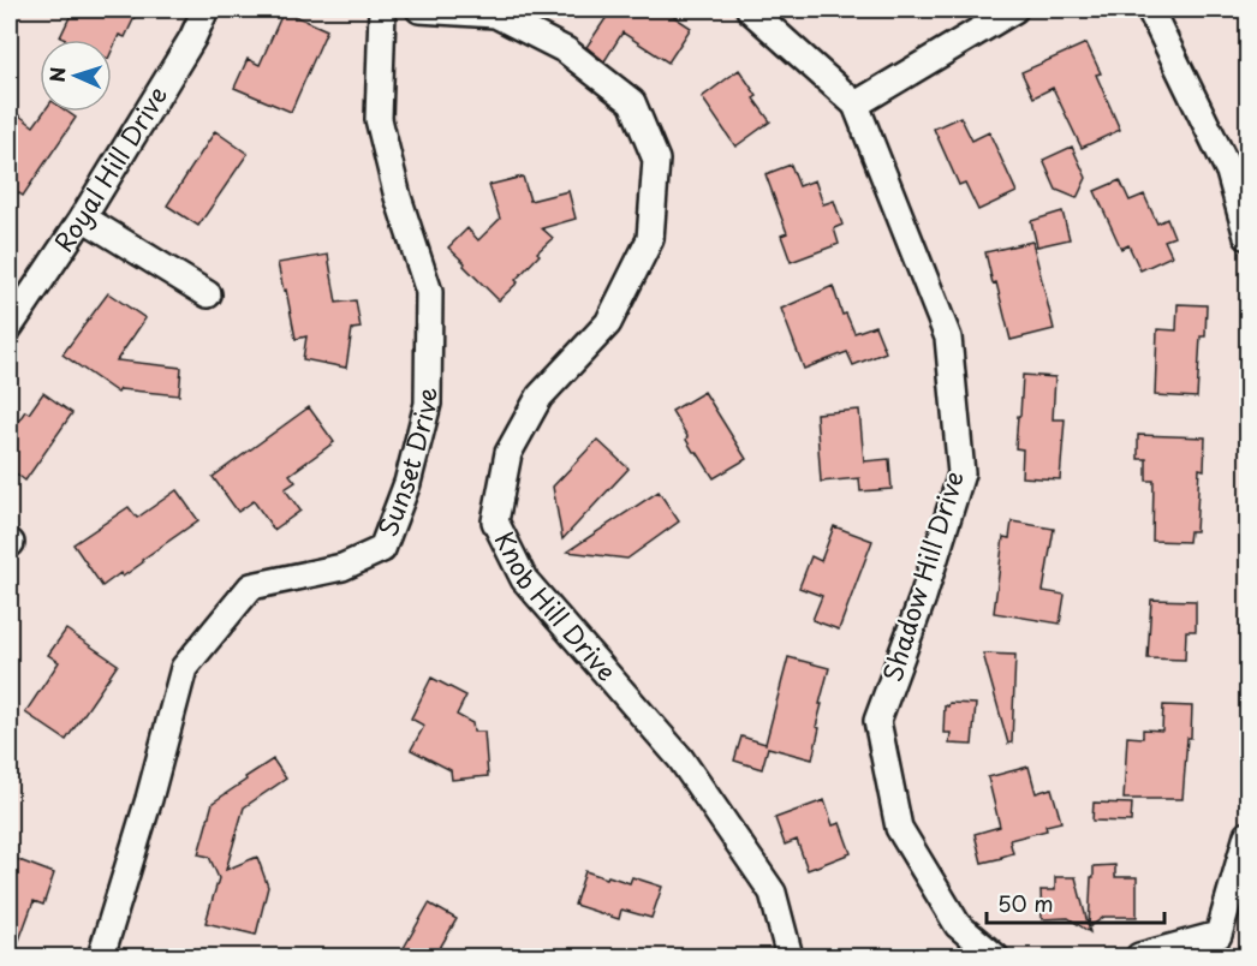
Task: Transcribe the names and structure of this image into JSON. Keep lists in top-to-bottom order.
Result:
{
  "streets": {
    "street": [
      "Royal Hill Drive",
      "Sunset Drive",
      "Shadow Hill Drive",
      "Knob Hill Drive"
    ]
  },
  "scale_bar": "50 m",
  "north": "left"
}
